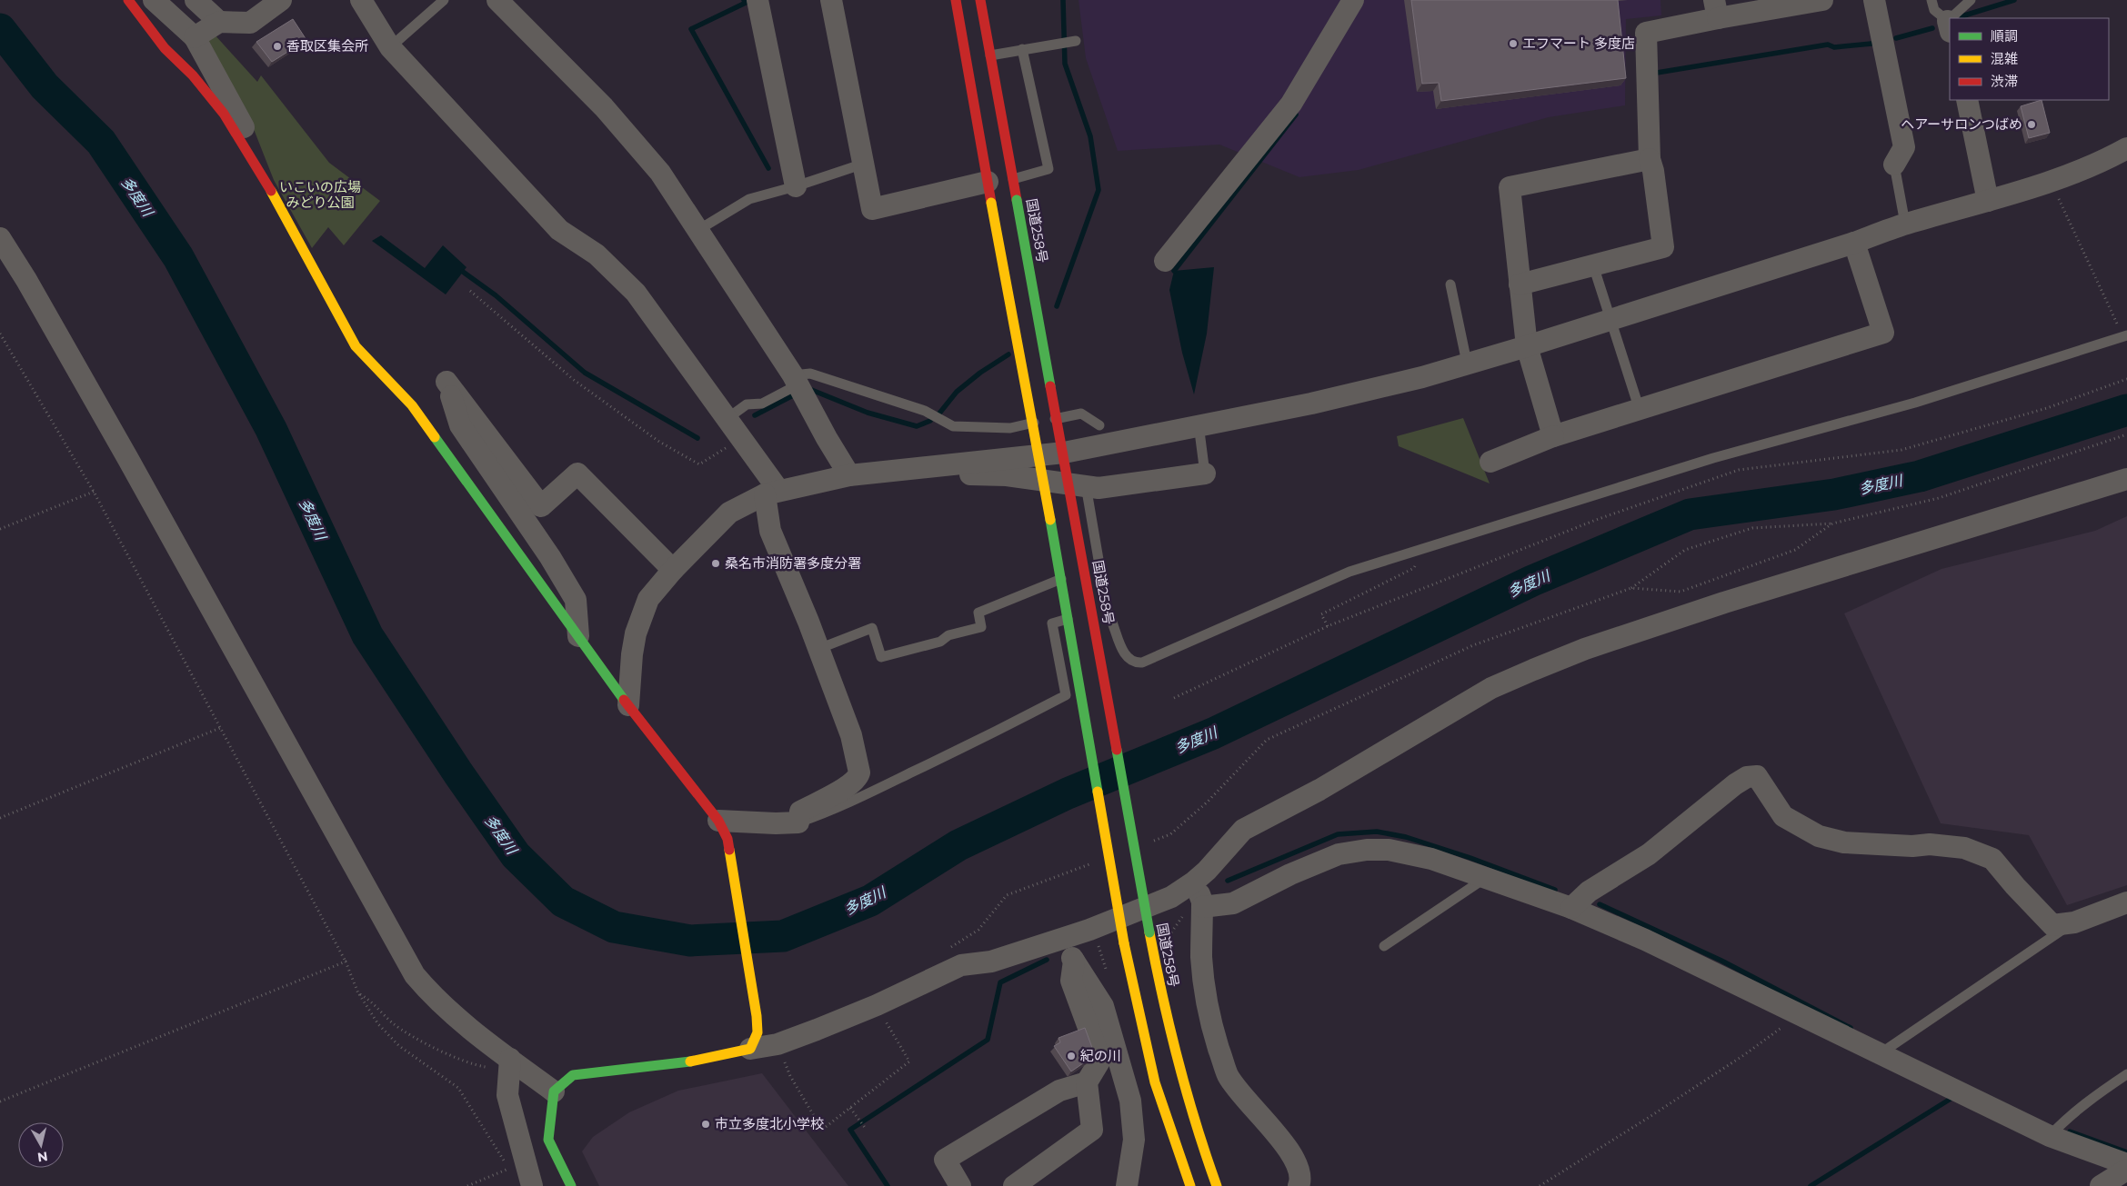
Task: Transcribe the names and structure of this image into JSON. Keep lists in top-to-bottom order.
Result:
{
  "streets": {
    "main road": ["国道258号"]
  },
  "water": ["多度川"],
  "parks": ["いこいの広場 みどり公園"],
  "places": [
    "エフマート 多度店",
    "香取区集会所",
    "ヘアーサロンつばめ",
    "桑名市消防署多度分署",
    "紀の川",
    "市立多度北小学校"
  ],
  "legend": ["順調", "混雑", "渋滞"],
  "north": "bottom"
}
